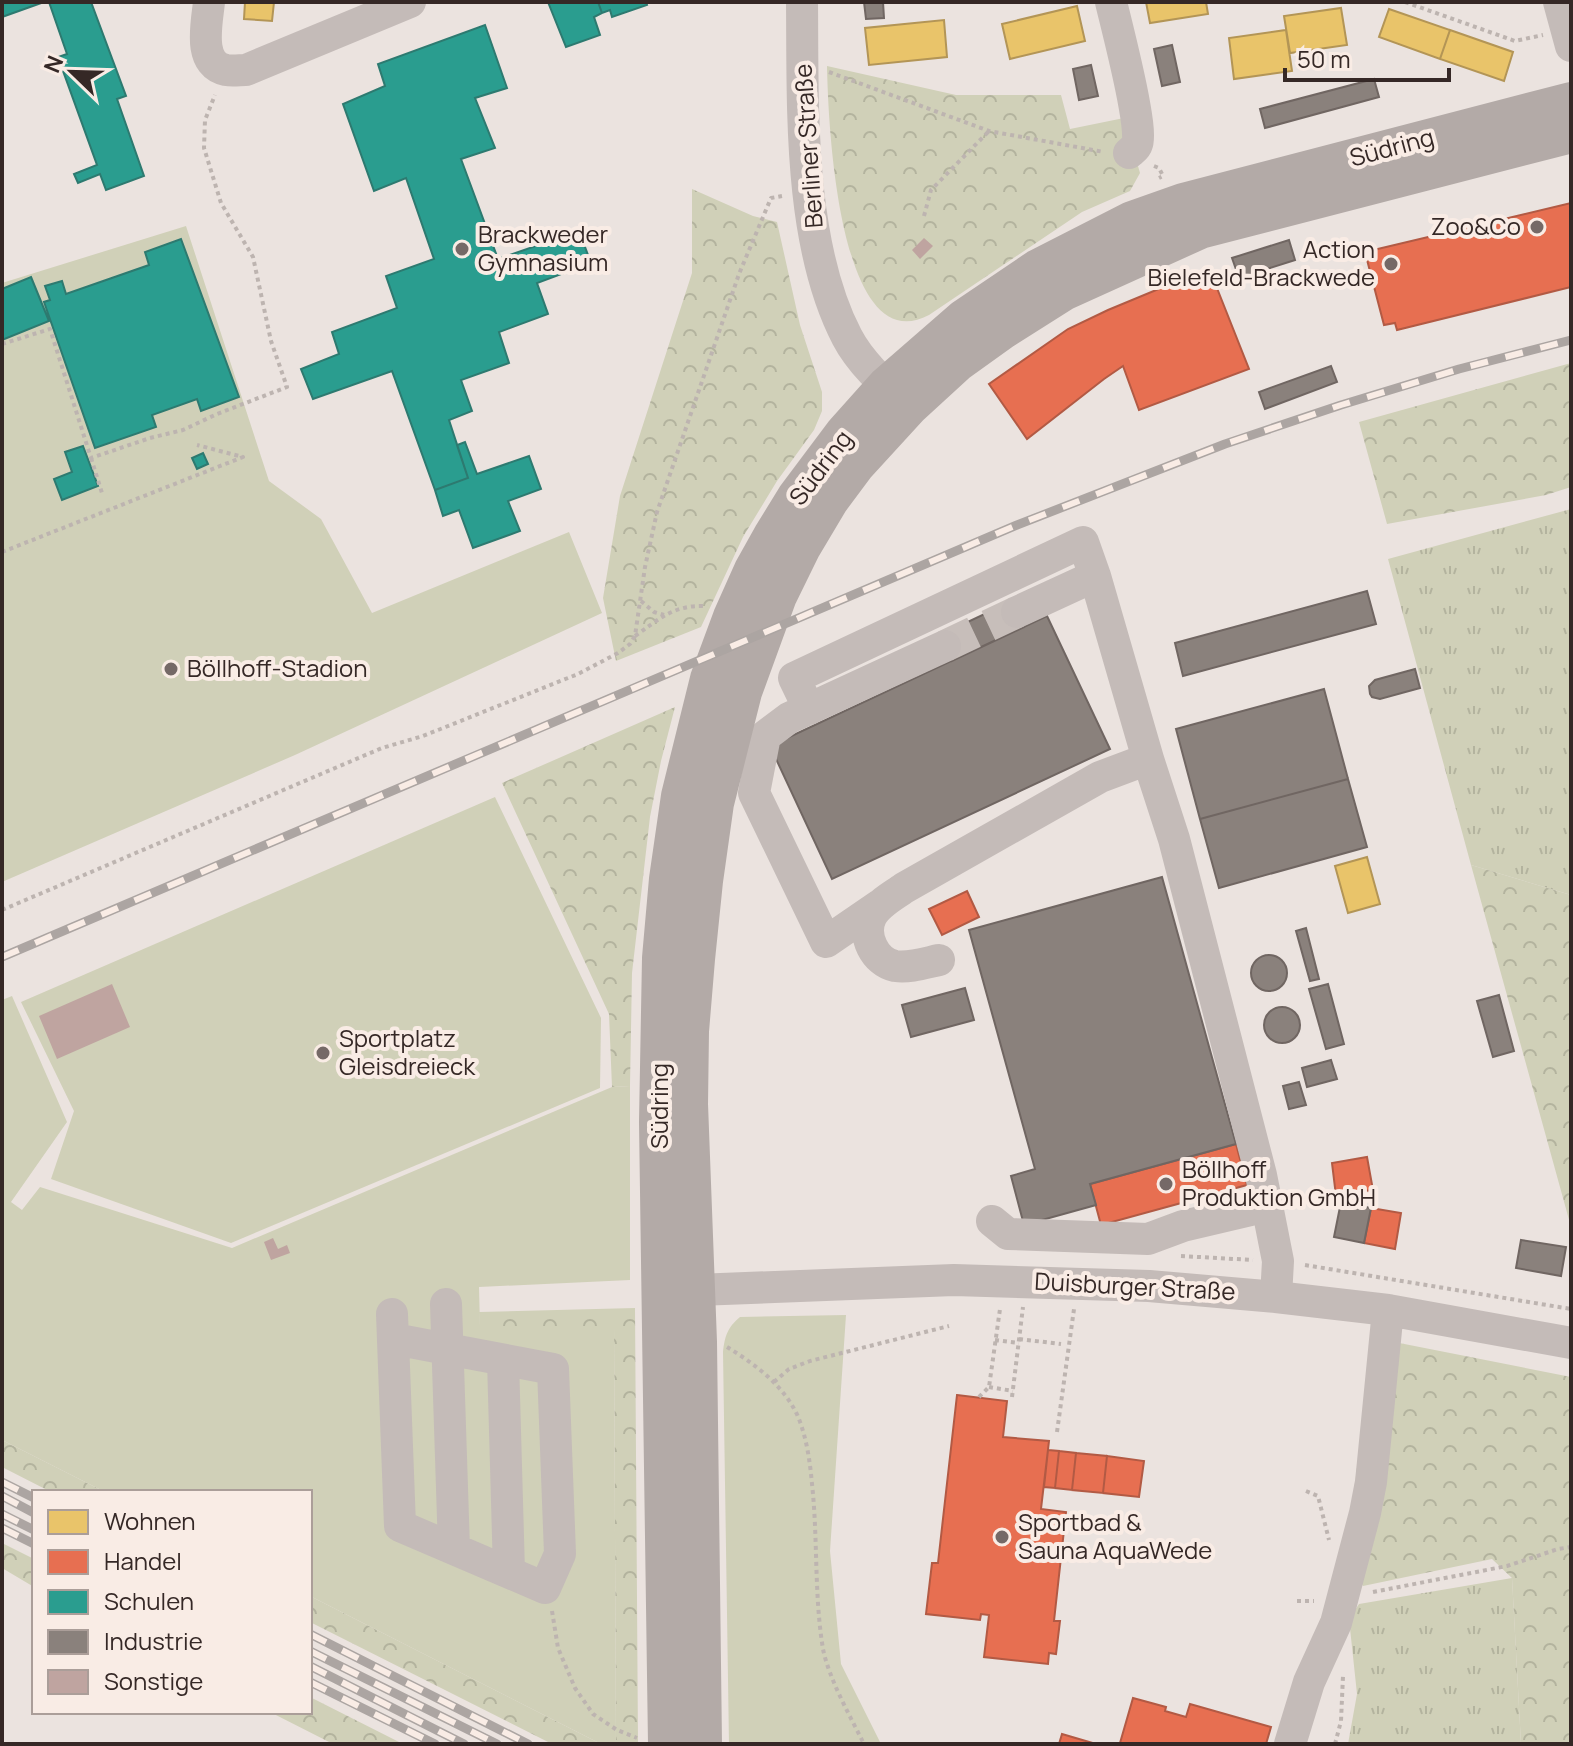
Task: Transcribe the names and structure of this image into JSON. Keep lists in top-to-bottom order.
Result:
{
  "streets": {
    "main road": ["Südring"],
    "street": ["Berliner Straße", "Duisburger Straße"]
  },
  "crossings": [
    ["Berliner Straße", "Südring"],
    ["Südring", "Duisburger Straße"]
  ],
  "places": [
    "Zoo&Co",
    "Brackweder Gymnasium",
    "Action Bielefeld-Brackwede",
    "Böllhoff-Stadion",
    "Sportplatz Gleisdreieck",
    "Böllhoff Produktion GmbH",
    "Sportbad & Sauna AquaWede"
  ],
  "legend": [
    "Wohnen",
    "Handel",
    "Schulen",
    "Industrie",
    "Sonstige"
  ],
  "scale_bar": "50 m",
  "north": "top left"
}
